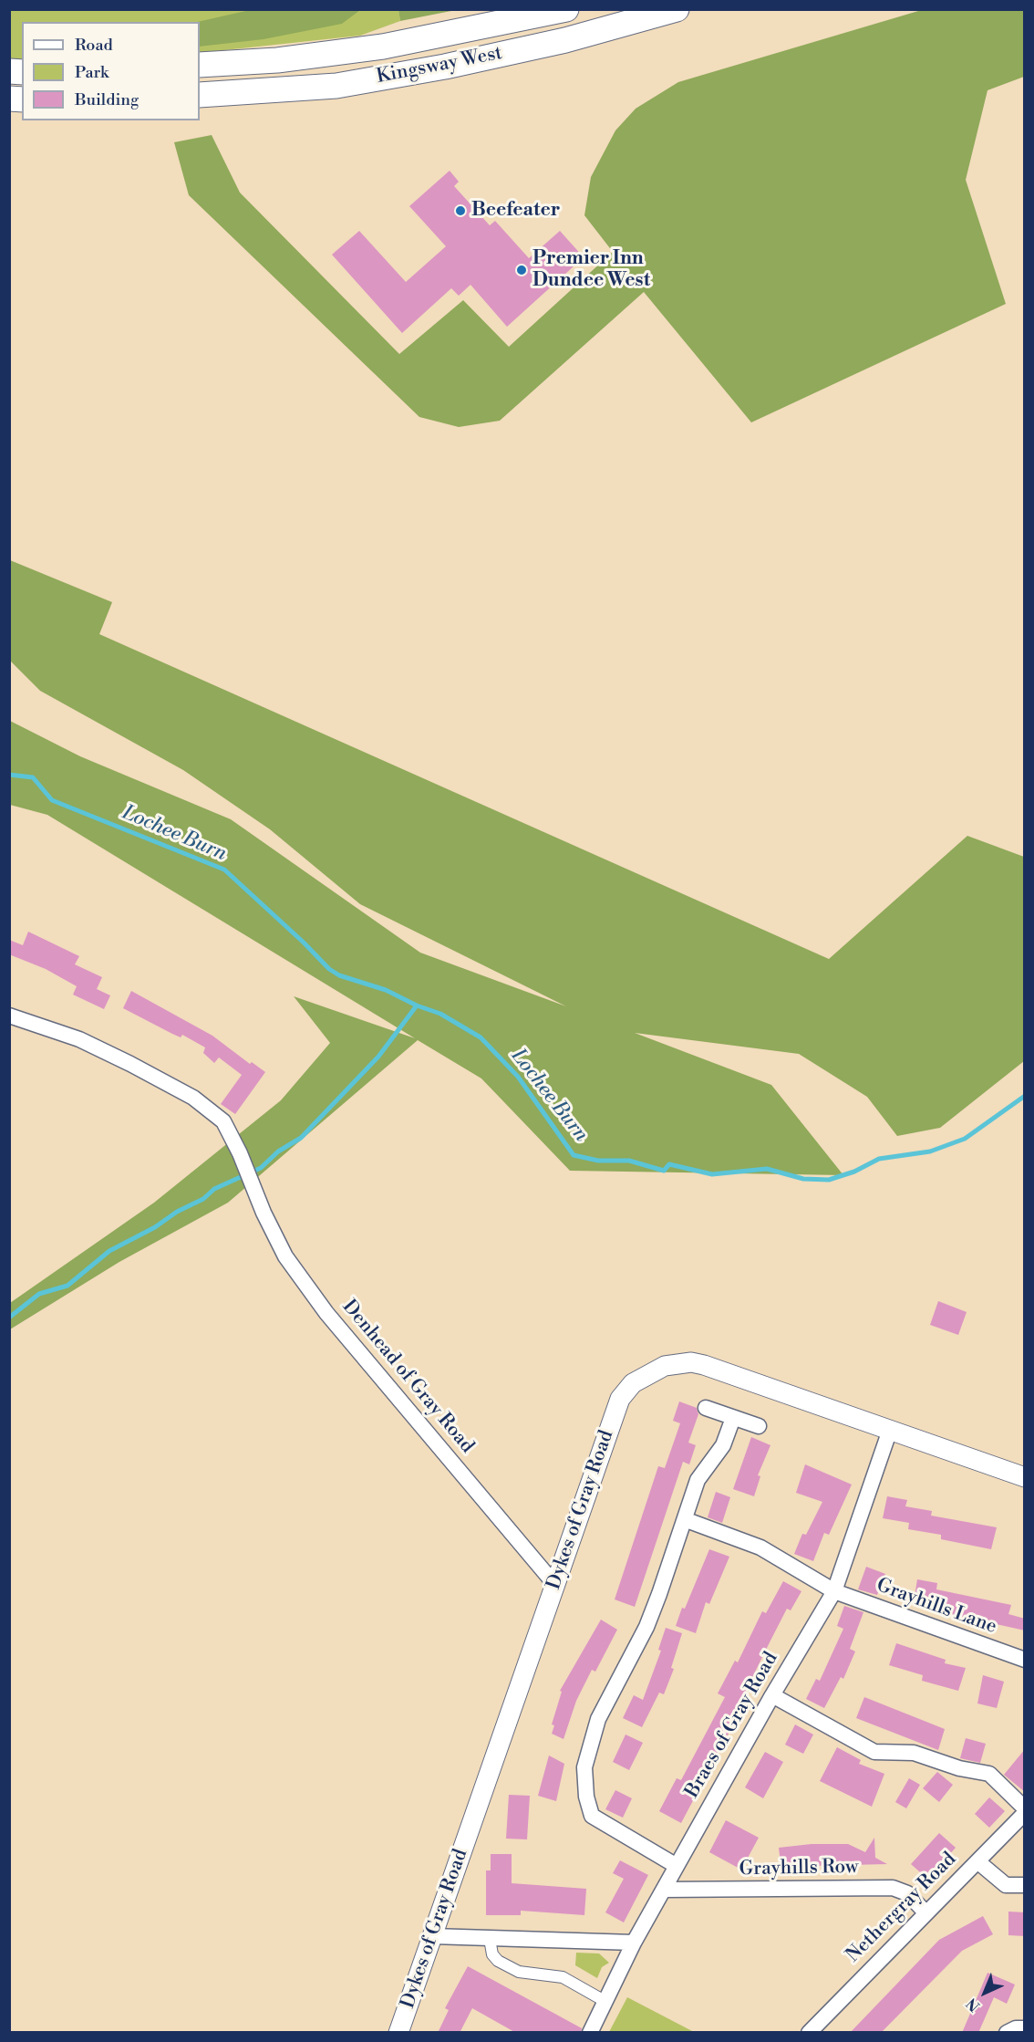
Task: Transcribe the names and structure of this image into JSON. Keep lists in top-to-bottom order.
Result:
{
  "streets": {
    "highway": ["Kingsway West"],
    "street": [
      "Denhead of Gray Road",
      "Dykes of Gray Road",
      "Grayhills Lane",
      "Braes of Gray Road",
      "Grayhills Row",
      "Nethergray Road"
    ]
  },
  "crossings": [
    ["Denhead of Gray Road", "Dykes of Gray Road"],
    ["Dykes of Gray Road", "Braes of Gray Road"],
    ["Grayhills Lane", "Braes of Gray Road"],
    ["Braes of Gray Road", "Grayhills Row"],
    ["Grayhills Row", "Nethergray Road"]
  ],
  "water": ["Lochee Burn"],
  "places": ["Beefeater", "Premier Inn Dundee West"],
  "legend": ["Road", "Park", "Building"],
  "north": "bottom left"
}
